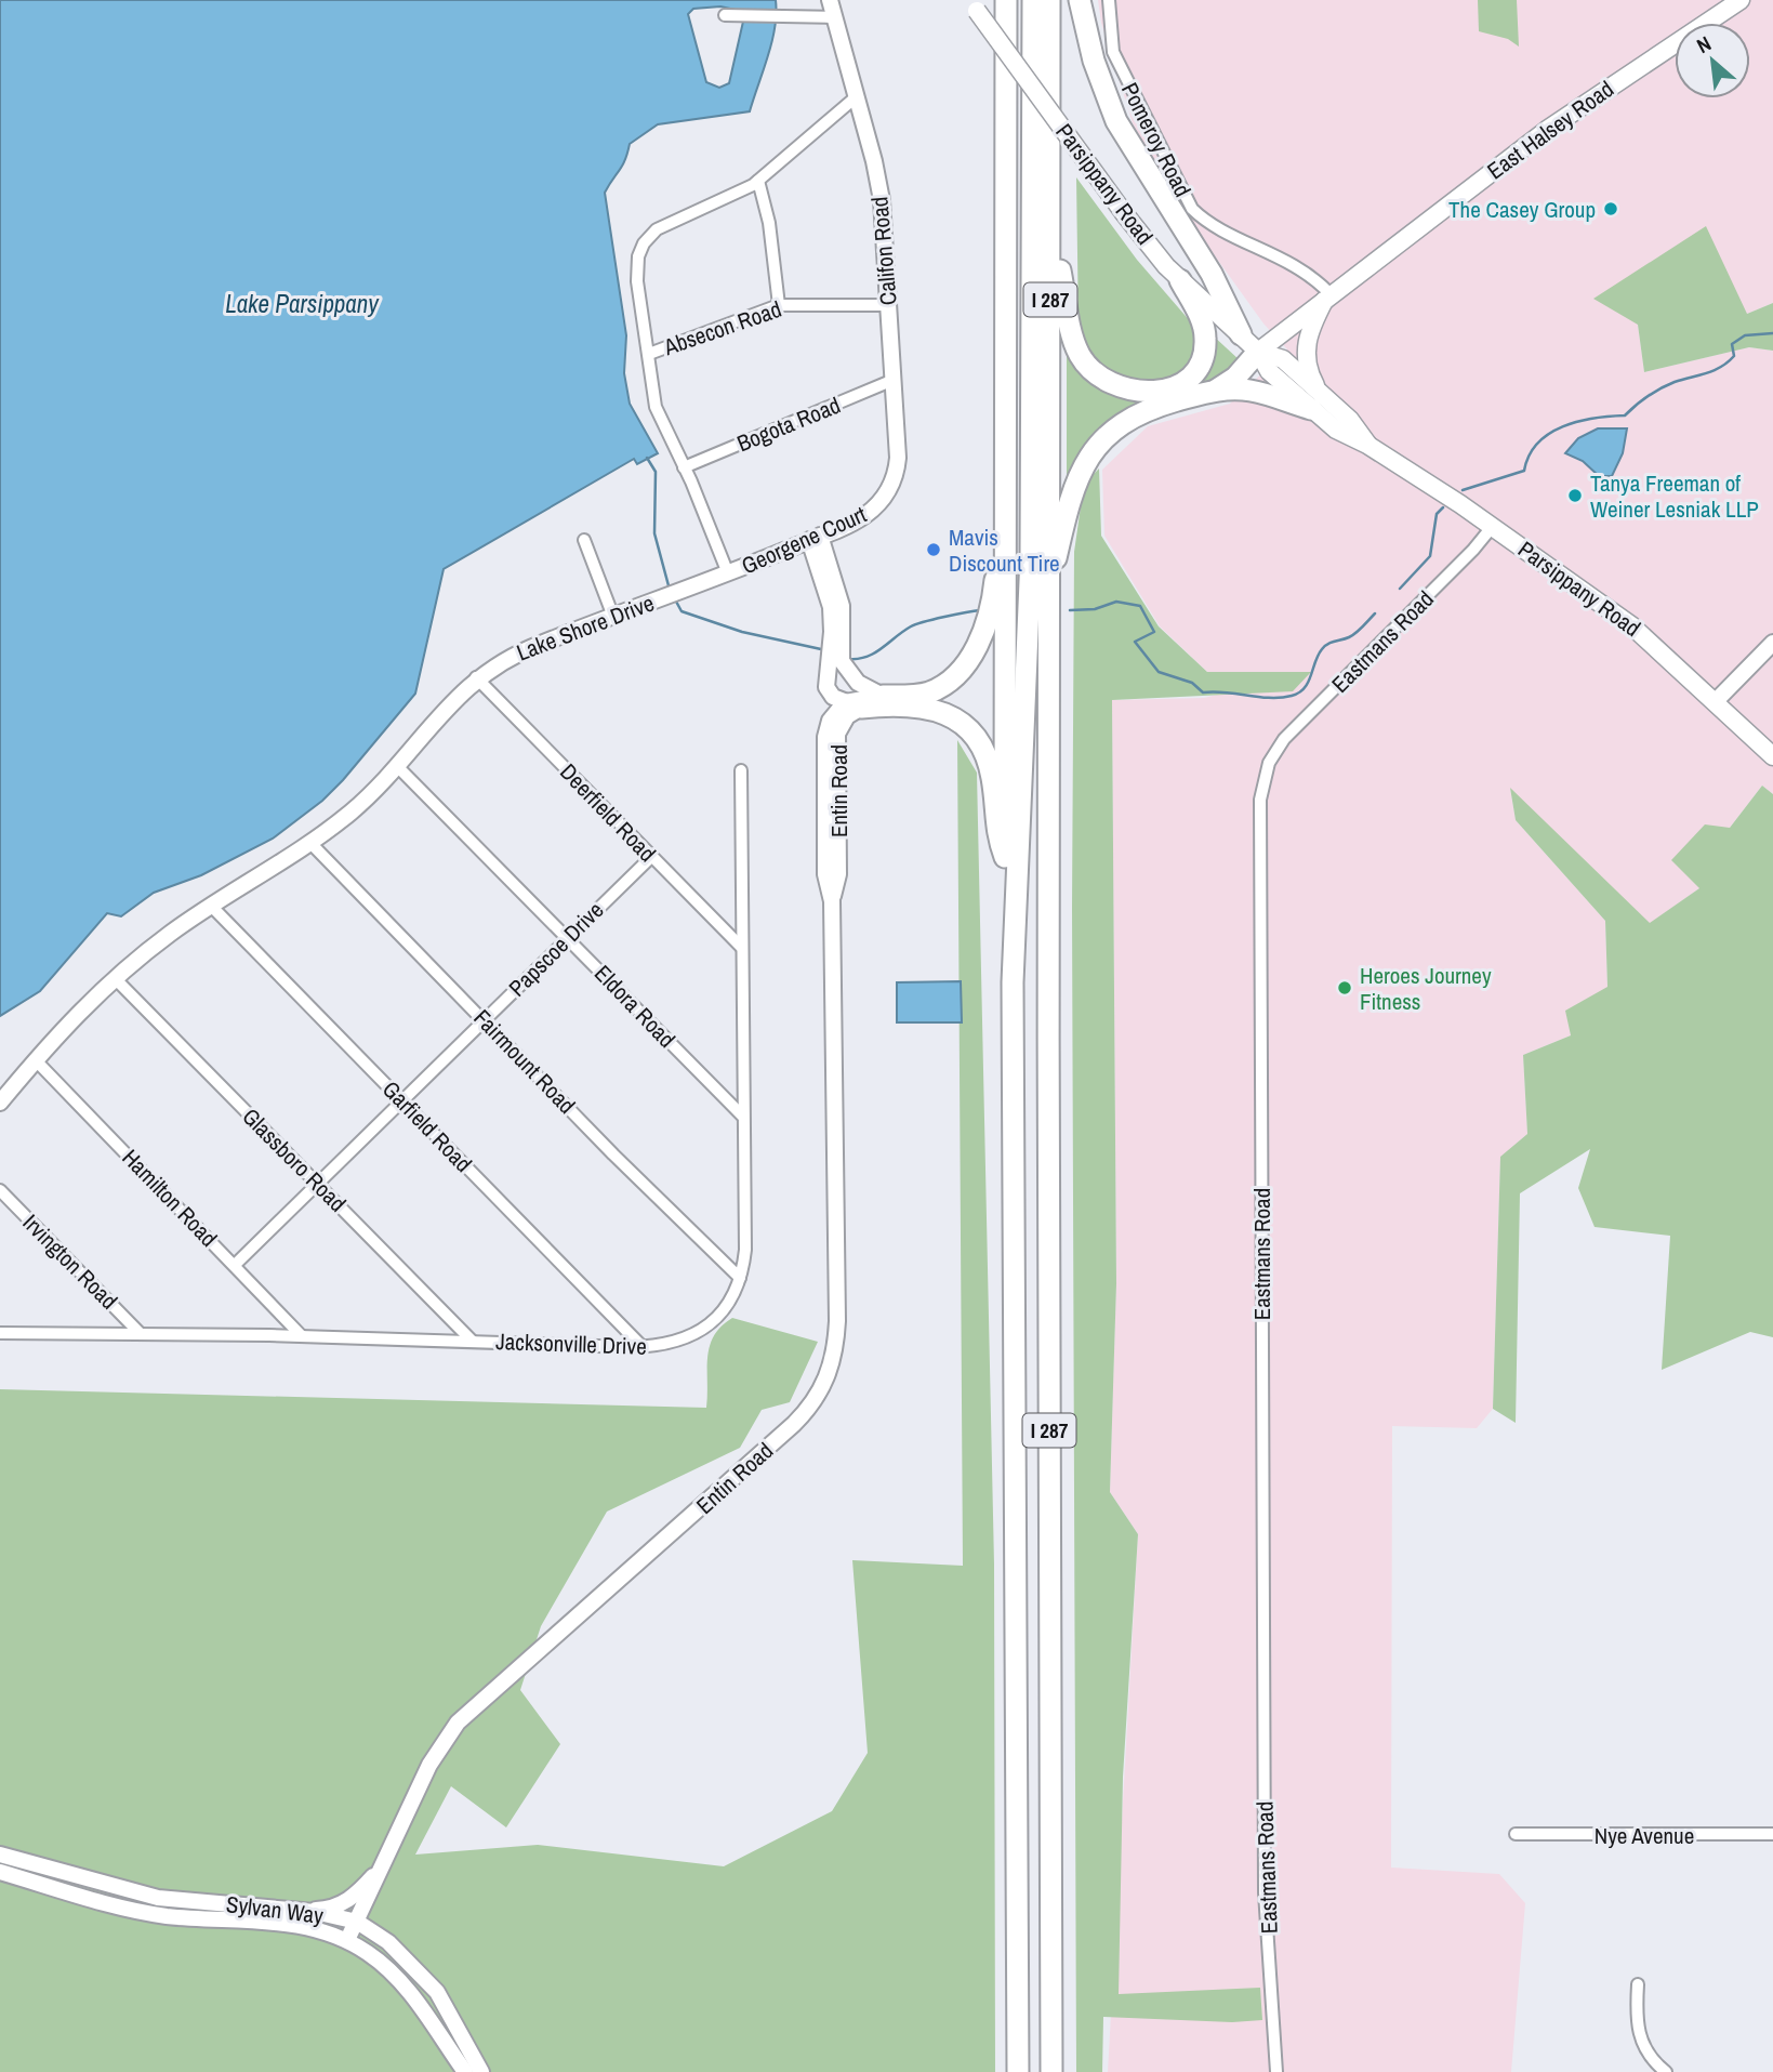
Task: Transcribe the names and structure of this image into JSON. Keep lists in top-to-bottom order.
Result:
{
  "streets": {
    "highway": ["I 287"],
    "main road": ["East Halsey Road", "Parsippany Road"],
    "street": [
      "Pomeroy Road",
      "Califon Road",
      "Absecon Road",
      "Bogota Road",
      "Georgene Court",
      "Lake Shore Drive",
      "Eastmans Road",
      "Entin Road",
      "Deerfield Road",
      "Papscoe Drive",
      "Eldora Road",
      "Fairmount Road",
      "Garfield Road",
      "Glassboro Road",
      "Hamilton Road",
      "Irvington Road",
      "Jacksonville Drive",
      "Nye Avenue",
      "Sylvan Way"
    ]
  },
  "crossings": [
    ["East Halsey Road", "Pomeroy Road"],
    ["East Halsey Road", "Parsippany Road"],
    ["Parsippany Road", "Eastmans Road"],
    ["Califon Road", "Absecon Road"],
    ["Califon Road", "Bogota Road"],
    ["Califon Road", "Georgene Court"],
    ["Georgene Court", "Lake Shore Drive"],
    ["Lake Shore Drive", "Deerfield Road"],
    ["Lake Shore Drive", "Eldora Road"],
    ["Lake Shore Drive", "Fairmount Road"],
    ["Lake Shore Drive", "Garfield Road"],
    ["Lake Shore Drive", "Glassboro Road"],
    ["Lake Shore Drive", "Hamilton Road"],
    ["Entin Road", "Sylvan Way"],
    ["Deerfield Road", "Papscoe Drive"],
    ["Deerfield Road", "Jacksonville Drive"],
    ["Papscoe Drive", "Eldora Road"],
    ["Papscoe Drive", "Fairmount Road"],
    ["Papscoe Drive", "Garfield Road"],
    ["Papscoe Drive", "Glassboro Road"],
    ["Papscoe Drive", "Hamilton Road"],
    ["Eldora Road", "Jacksonville Drive"],
    ["Fairmount Road", "Jacksonville Drive"],
    ["Garfield Road", "Jacksonville Drive"],
    ["Glassboro Road", "Jacksonville Drive"],
    ["Hamilton Road", "Jacksonville Drive"],
    ["Irvington Road", "Jacksonville Drive"]
  ],
  "water": ["Lake Parsippany"],
  "places": [
    "The Casey Group",
    "Tanya Freeman of Weiner Lesniak LLP",
    "Mavis Discount Tire",
    "Heroes Journey Fitness"
  ],
  "north": "top left"
}
